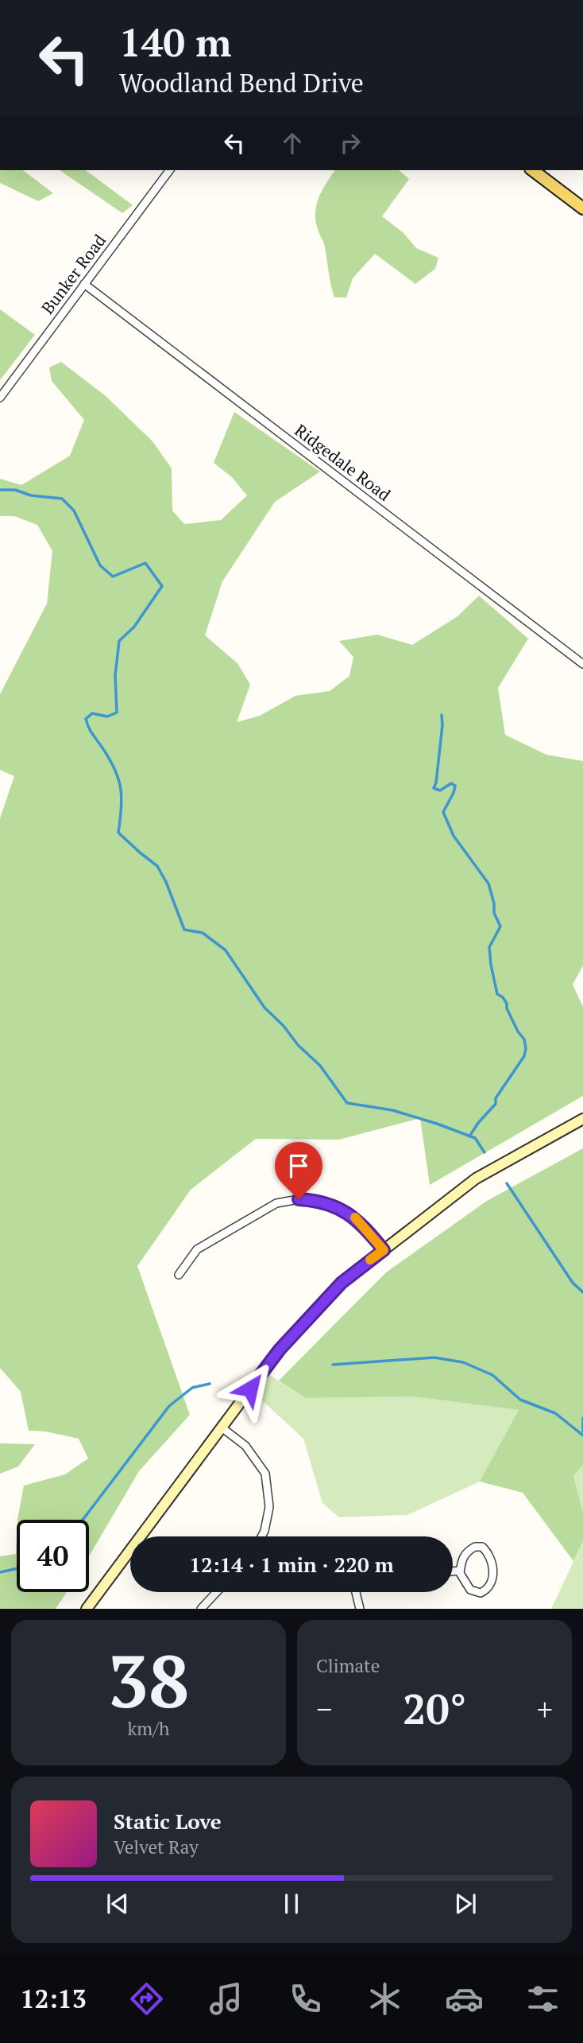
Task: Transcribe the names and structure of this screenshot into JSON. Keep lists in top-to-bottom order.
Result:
{
  "streets": {
    "street": ["Bunker Road", "Ridgedale Road"]
  },
  "crossings": [
    ["Bunker Road", "Ridgedale Road"]
  ],
  "page": {
    "turn": ["140 m", "Woodland Bend Drive"],
    "limit": "40",
    "trip": "12:14 · 1 min · 220 m",
    "tile": [
      ["38", "km/h"],
      "Climate"
    ],
    "heat": ["−", "20°", "+"],
    "song": ["Static Love", "Velvet Ray"],
    "tabs": "12:13"
  }
}
